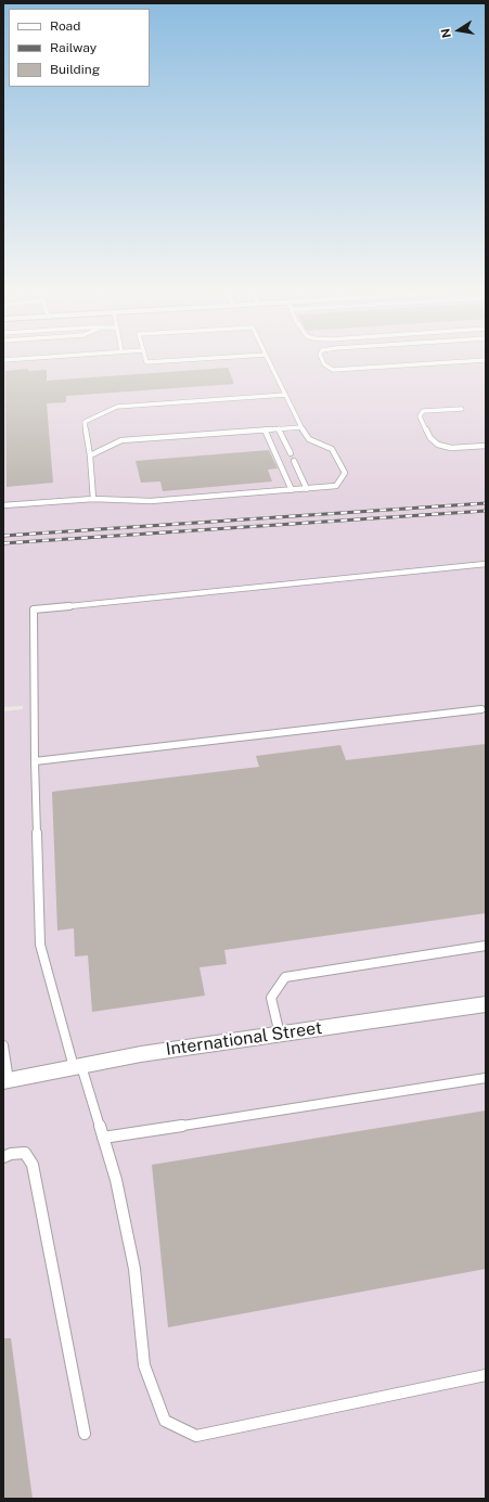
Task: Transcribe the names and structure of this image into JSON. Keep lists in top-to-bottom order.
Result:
{
  "streets": {
    "street": ["International Street"]
  },
  "legend": ["Road", "Railway", "Building"],
  "north": "left"
}
